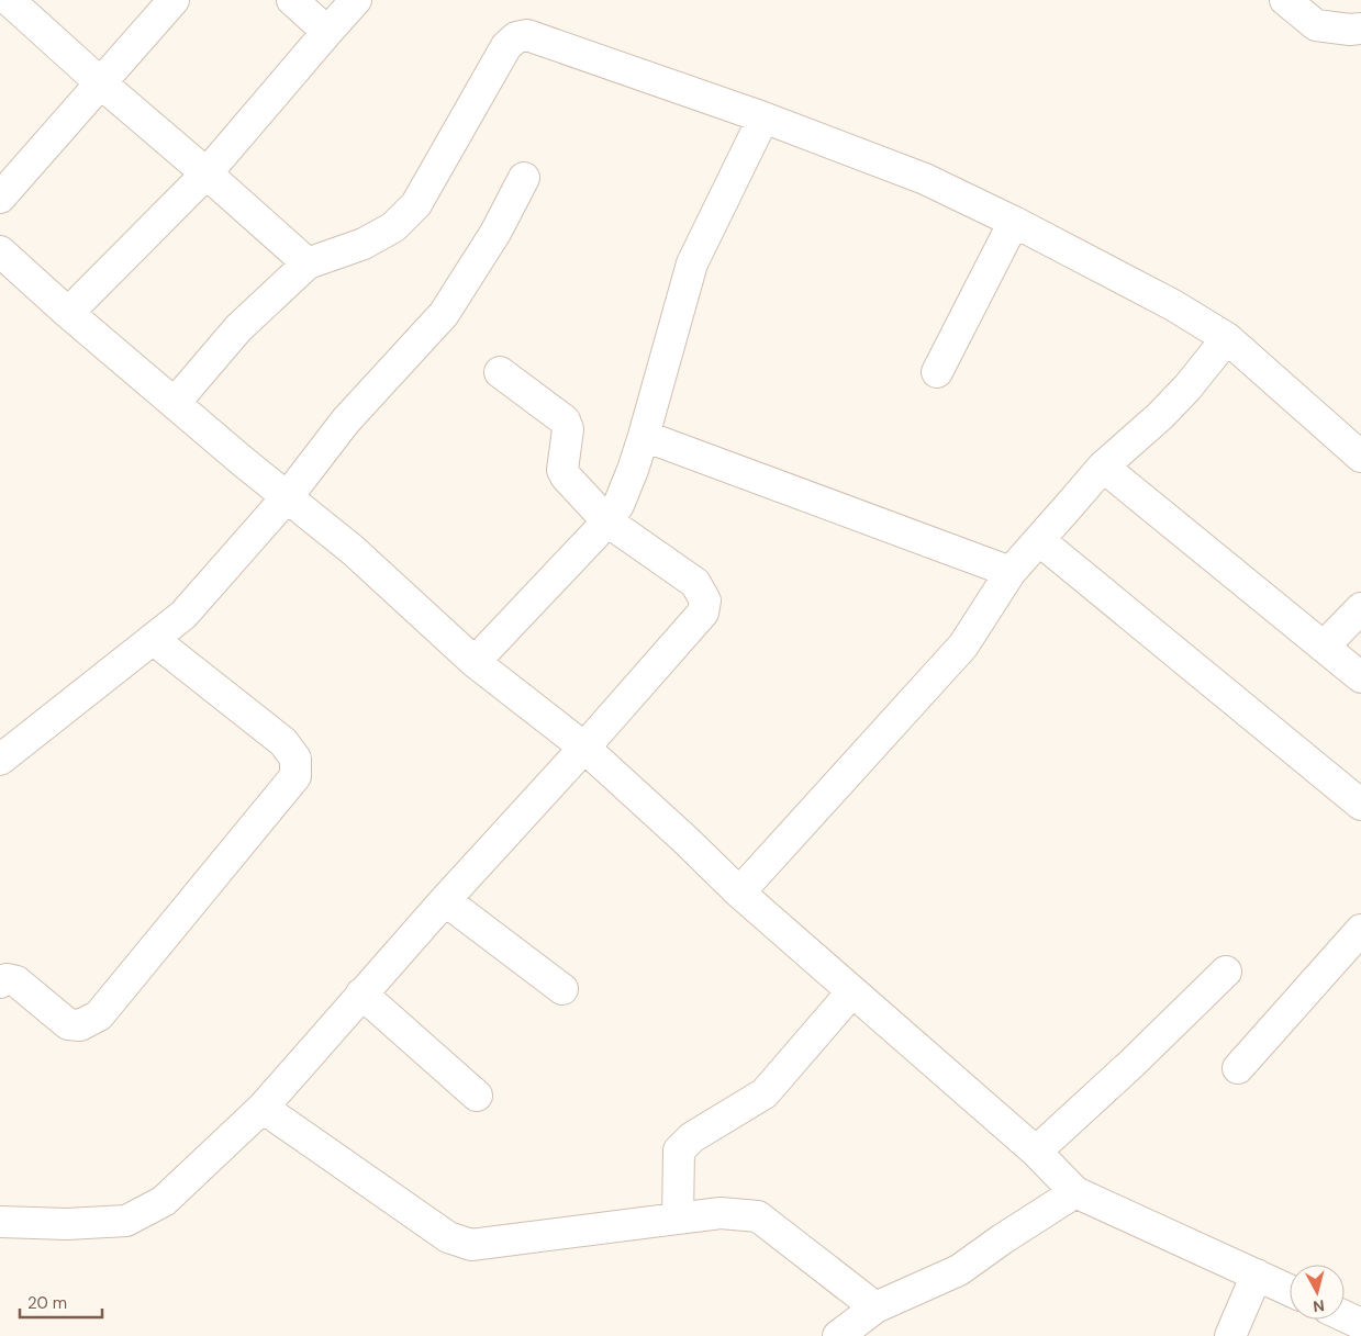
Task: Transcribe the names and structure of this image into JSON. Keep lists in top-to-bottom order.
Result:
{
  "scale_bar": "20 m",
  "north": "bottom"
}
